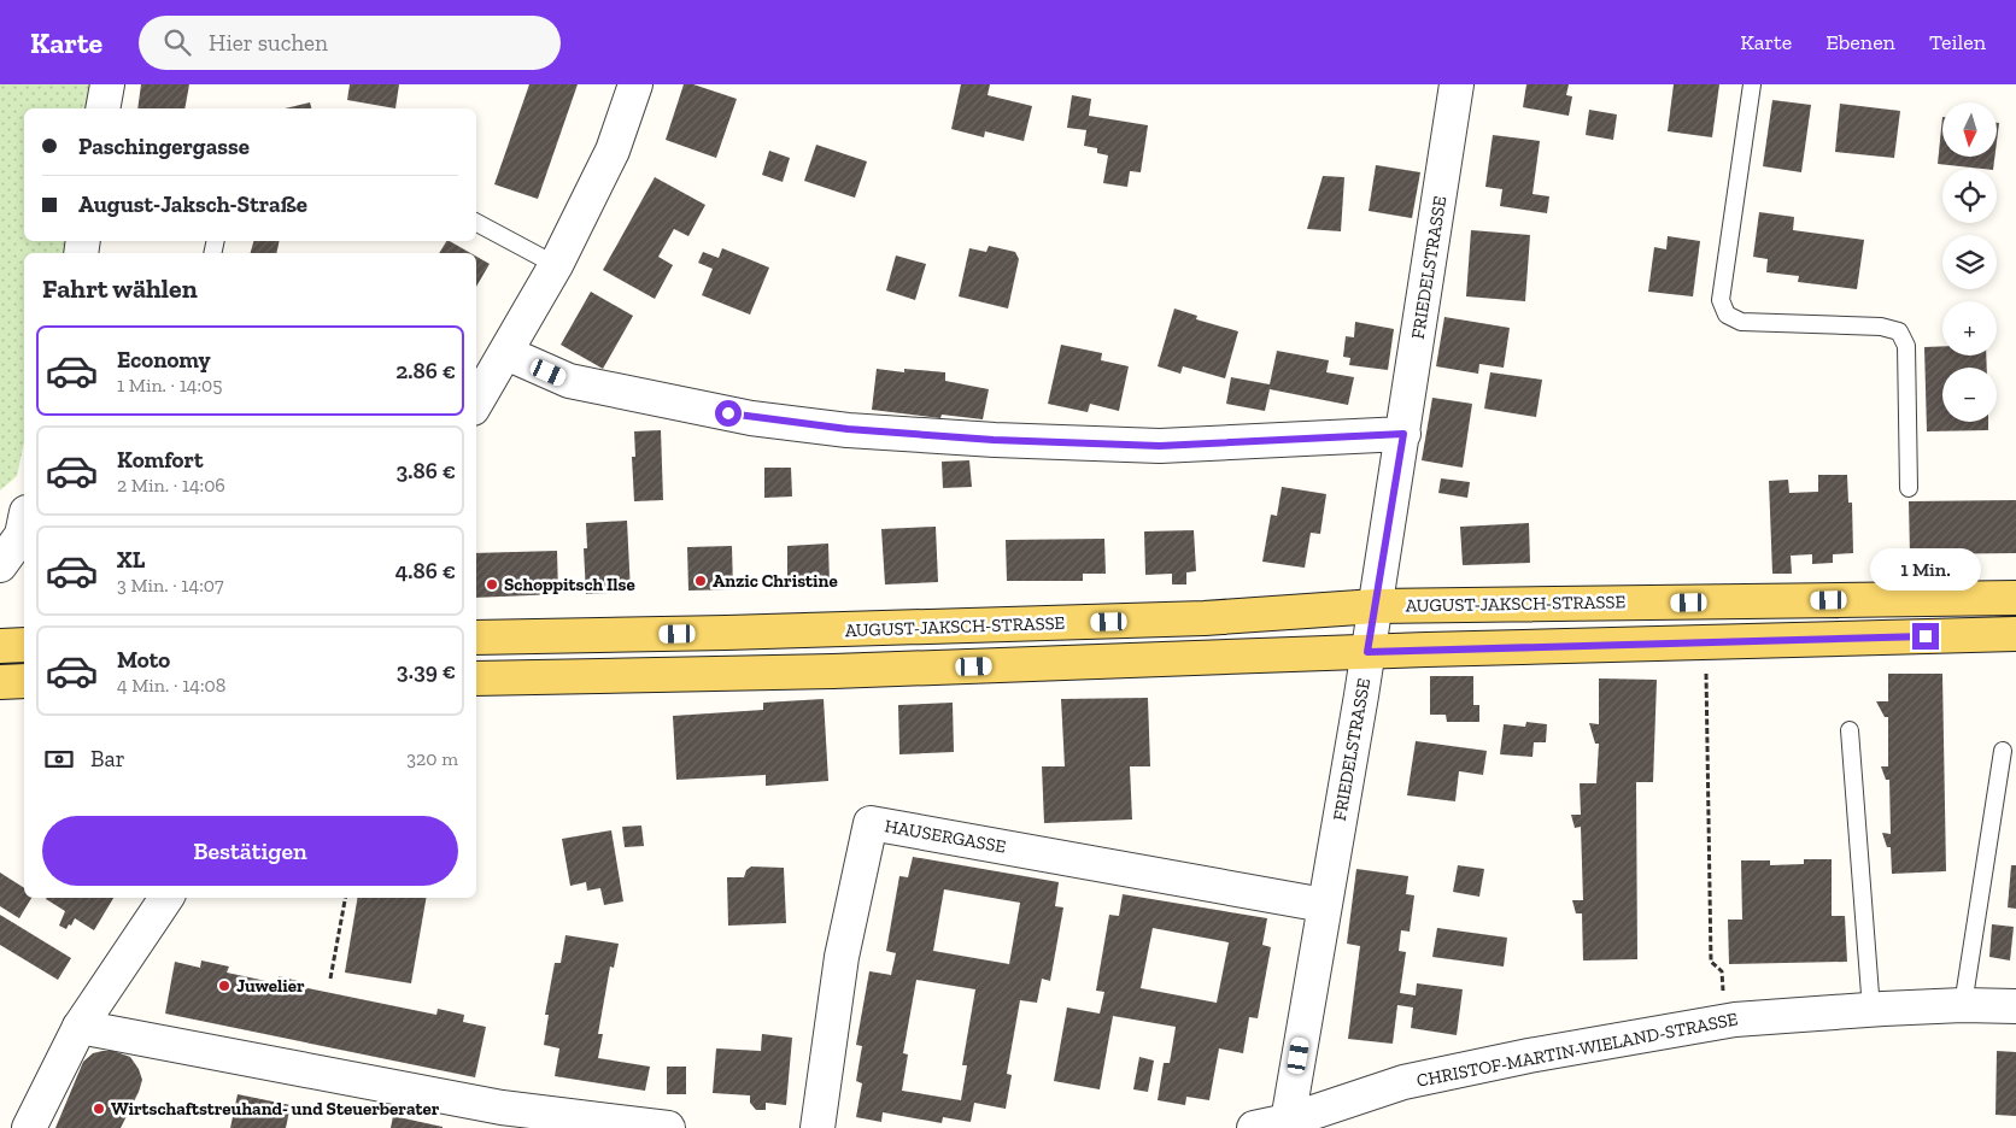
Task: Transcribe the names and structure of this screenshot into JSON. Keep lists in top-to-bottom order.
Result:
{
  "streets": {
    "main road": ["AUGUST-JAKSCH-STRASSE"],
    "street": ["FRIEDELSTRASSE", "HAUSERGASSE", "CHRISTOF-MARTIN-WIELAND-STRASSE"]
  },
  "crossings": [
    ["FRIEDELSTRASSE", "AUGUST-JAKSCH-STRASSE"],
    ["FRIEDELSTRASSE", "HAUSERGASSE"],
    ["FRIEDELSTRASSE", "CHRISTOF-MARTIN-WIELAND-STRASSE"]
  ],
  "places": [
    "Anzic Christine",
    "Schoppitsch Ilse",
    "Juwelier",
    "Wirtschaftstreuhand- und Steuerberater"
  ],
  "north": "bottom",
  "page": {
    "header": "Karte",
    "search": "Hier suchen",
    "nav": ["Karte", "Ebenen", "Teilen"],
    "map_buttons": ["+", "−"],
    "banner": ["Paschingergasse", "August-Jaksch-Straße"],
    "heading": "Fahrt wählen",
    "list": [
      {
        "name": "Economy",
        "note": "1 Min. · 14:05",
        "value": "2.86 €"
      },
      {
        "name": "Komfort",
        "note": "2 Min. · 14:06",
        "value": "3.86 €"
      },
      {
        "name": "XL",
        "note": "3 Min. · 14:07",
        "value": "4.86 €"
      },
      {
        "name": "Moto",
        "note": "4 Min. · 14:08",
        "value": "3.39 €"
      }
    ],
    "bubble": "1 Min.",
    "pay": ["Bar", "320 m"],
    "buttons": "Bestätigen"
  }
}
